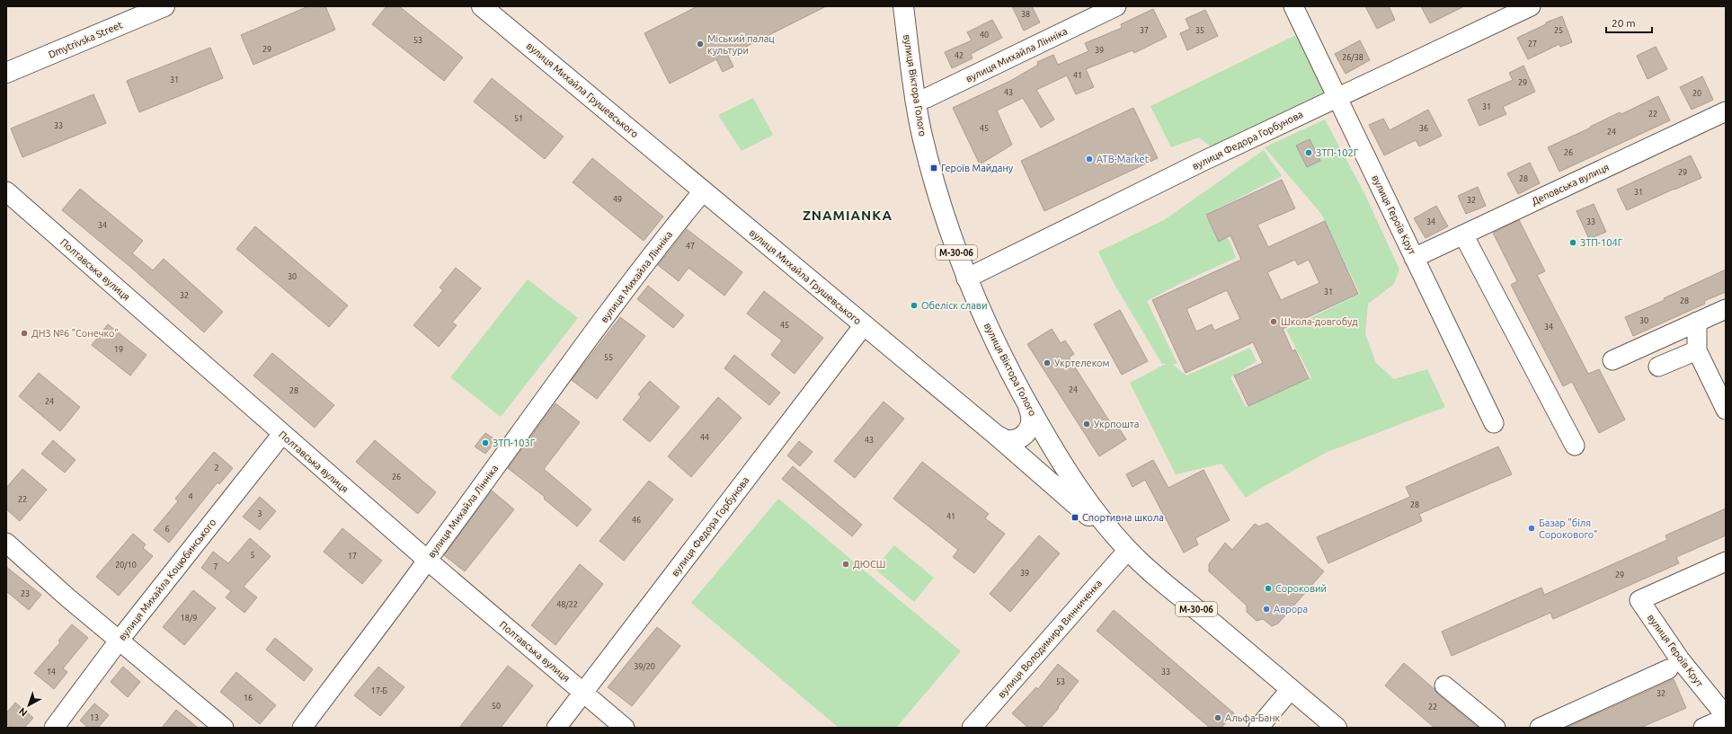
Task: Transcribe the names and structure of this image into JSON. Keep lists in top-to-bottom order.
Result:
{
  "streets": {
    "main road": [
      "Dmytrivska Street",
      "вулиця Віктора Голого",
      "вулиця Михайла Грушевського",
      "М-30-06"
    ],
    "street": [
      "вулиця Михайла Лінніка",
      "вулиця Федора Горбунова",
      "Деповська вулиця",
      "вулиця Героїв Крут",
      "Полтавська вулиця",
      "вулиця Михайла Коцюбинського",
      "вулиця Володимира Винниченка"
    ]
  },
  "crossings": [
    ["вулиця Михайла Лінніка", "вулиця Віктора Голого"],
    ["вулиця Михайла Лінніка", "вулиця Михайла Грушевського"],
    ["вулиця Михайла Лінніка", "Полтавська вулиця"],
    ["вулиця Віктора Голого", "вулиця Михайла Грушевського"],
    ["вулиця Віктора Голого", "вулиця Федора Горбунова"],
    ["вулиця Михайла Грушевського", "вулиця Федора Горбунова"],
    ["вулиця Михайла Грушевського", "вулиця Володимира Винниченка"],
    ["вулиця Федора Горбунова", "вулиця Героїв Крут"],
    ["вулиця Федора Горбунова", "Полтавська вулиця"],
    ["Деповська вулиця", "вулиця Героїв Крут"],
    ["Полтавська вулиця", "вулиця Михайла Коцюбинського"]
  ],
  "districts": ["ZNAMIANKA"],
  "places": {
    "other": [
      "Міський палац культури",
      "ЗТП-102Г",
      "ATB-Market",
      "ЗТП-104Г",
      "Обеліск слави",
      "Школа-довгобуд",
      "ДНЗ №6 \"Сонечко\"",
      "Укртелеком",
      "Укрпошта",
      "ЗТП-103Г",
      "Базар \"біля Сорокового\"",
      "ДЮСШ",
      "Сороковий",
      "Аврора",
      "Альфа-Банк"
    ],
    "transit": ["Героїв Майдану", "Спортивна школа"]
  },
  "house_numbers": [
    "38",
    "37",
    "35",
    "25",
    "40",
    "53",
    "27",
    "29",
    "39",
    "42",
    "26/38",
    "41",
    "31",
    "29",
    "43",
    "20",
    "31",
    "22",
    "51",
    "33",
    "45",
    "36",
    "24",
    "26",
    "29",
    "28",
    "31",
    "49",
    "32",
    "34",
    "33",
    "34",
    "47",
    "30",
    "31",
    "32",
    "28",
    "30",
    "45",
    "34",
    "19",
    "55",
    "24",
    "28",
    "24",
    "44",
    "43",
    "2",
    "26",
    "4",
    "22",
    "28",
    "3",
    "41",
    "46",
    "6",
    "5",
    "17",
    "20/10",
    "7",
    "39",
    "29",
    "23",
    "48/22",
    "18/9",
    "39/20",
    "14",
    "33",
    "53",
    "17-Б",
    "32",
    "16",
    "50",
    "22",
    "13"
  ],
  "scale_bar": "20 m",
  "north": "bottom left"
}
